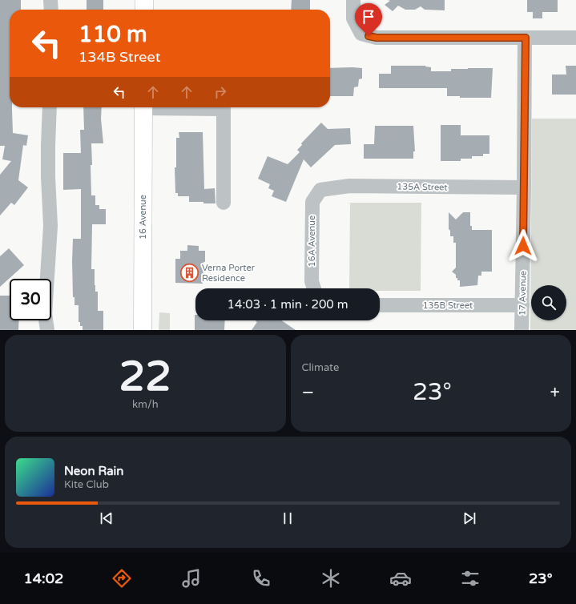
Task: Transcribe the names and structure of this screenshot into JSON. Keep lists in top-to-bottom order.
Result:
{
  "streets": {
    "main road": ["16 Avenue"],
    "street": [
      "135A Street",
      "16A Avenue",
      "17 Avenue",
      "135B Street"
    ]
  },
  "crossings": [
    ["135A Street", "16A Avenue"],
    ["135A Street", "17 Avenue"],
    ["17 Avenue", "135B Street"]
  ],
  "places": {
    "building": ["Verna Porter Residence"]
  },
  "page": {
    "turn": ["110 m", "134B Street"],
    "limit": "30",
    "trip": "14:03 · 1 min · 200 m",
    "tile": [
      ["22", "km/h"],
      "Climate"
    ],
    "heat": ["−", "23°", "+"],
    "song": ["Neon Rain", "Kite Club"],
    "tabs": ["14:02", "23°"]
  }
}
